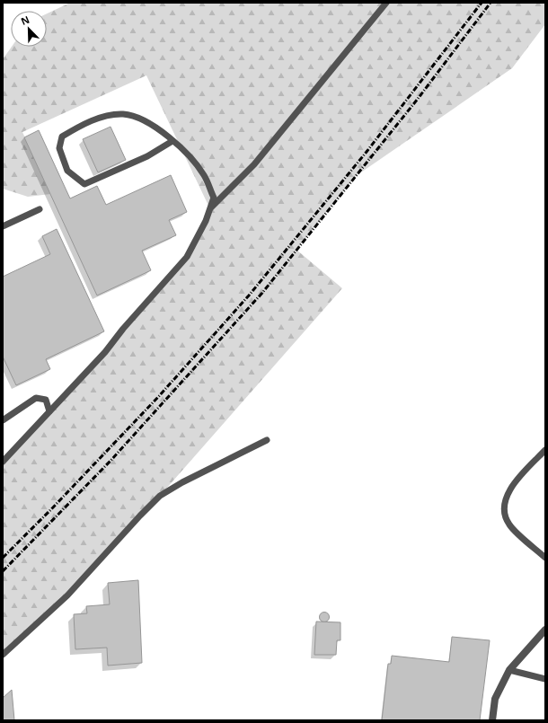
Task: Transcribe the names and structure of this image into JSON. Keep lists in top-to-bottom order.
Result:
{
  "north": "top left"
}
